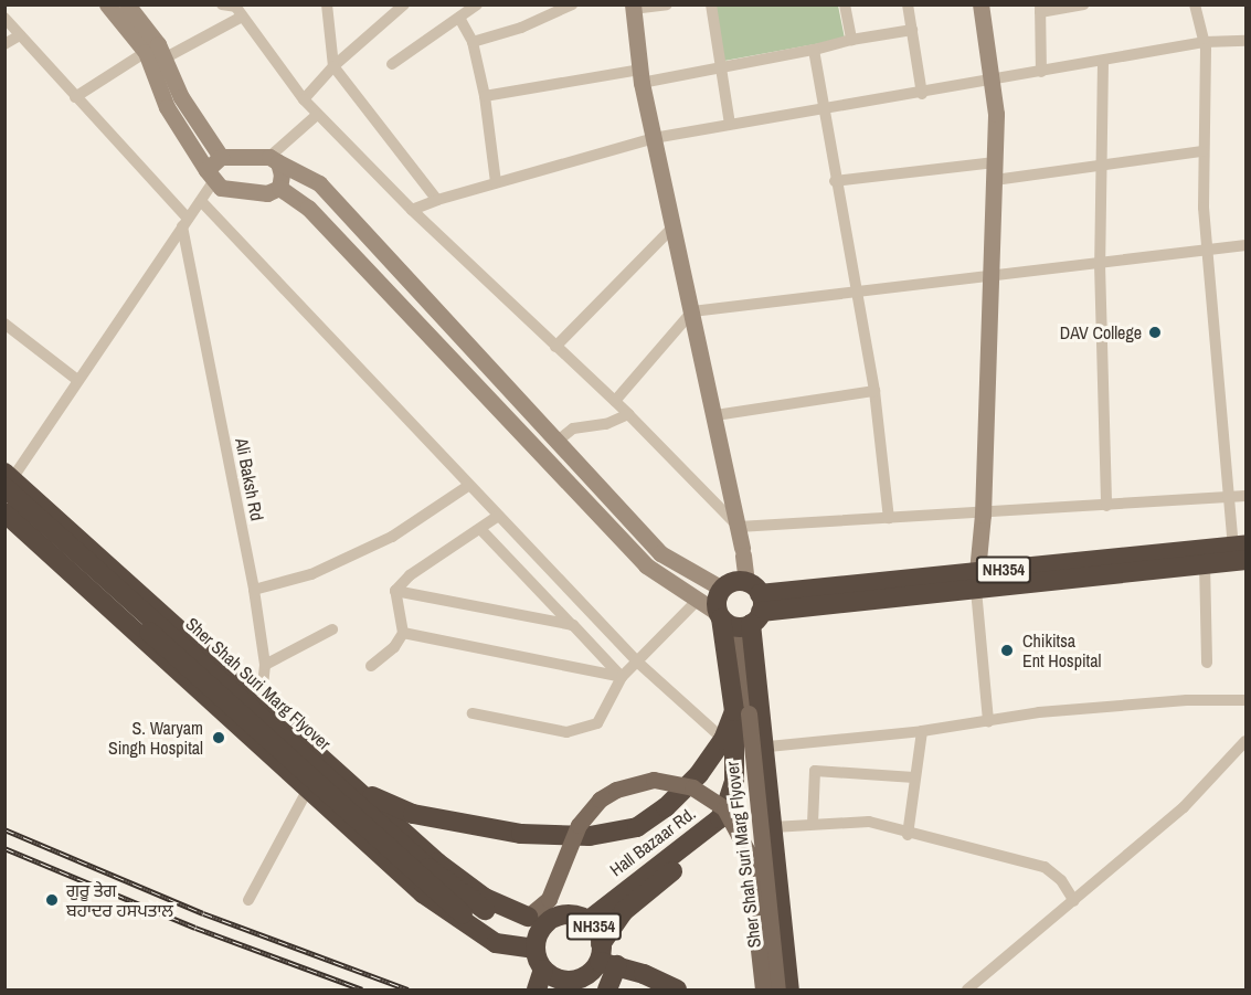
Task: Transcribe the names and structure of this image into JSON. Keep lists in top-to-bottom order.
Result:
{
  "streets": {
    "highway": ["NH354", "Sher Shah Suri Marg Flyover", "Hall Bazaar Rd."],
    "street": ["Ali Baksh Rd"]
  },
  "crossings": [
    ["NH354", "Sher Shah Suri Marg Flyover"],
    ["NH354", "Hall Bazaar Rd."]
  ],
  "places": [
    "DAV College",
    "Chikitsa Ent Hospital",
    "S. Waryam Singh Hospital",
    "ਗੁਰੂ ਤੇਗ ਬਹਾਦਰ ਹਸਪਤਾਲ"
  ]
}
